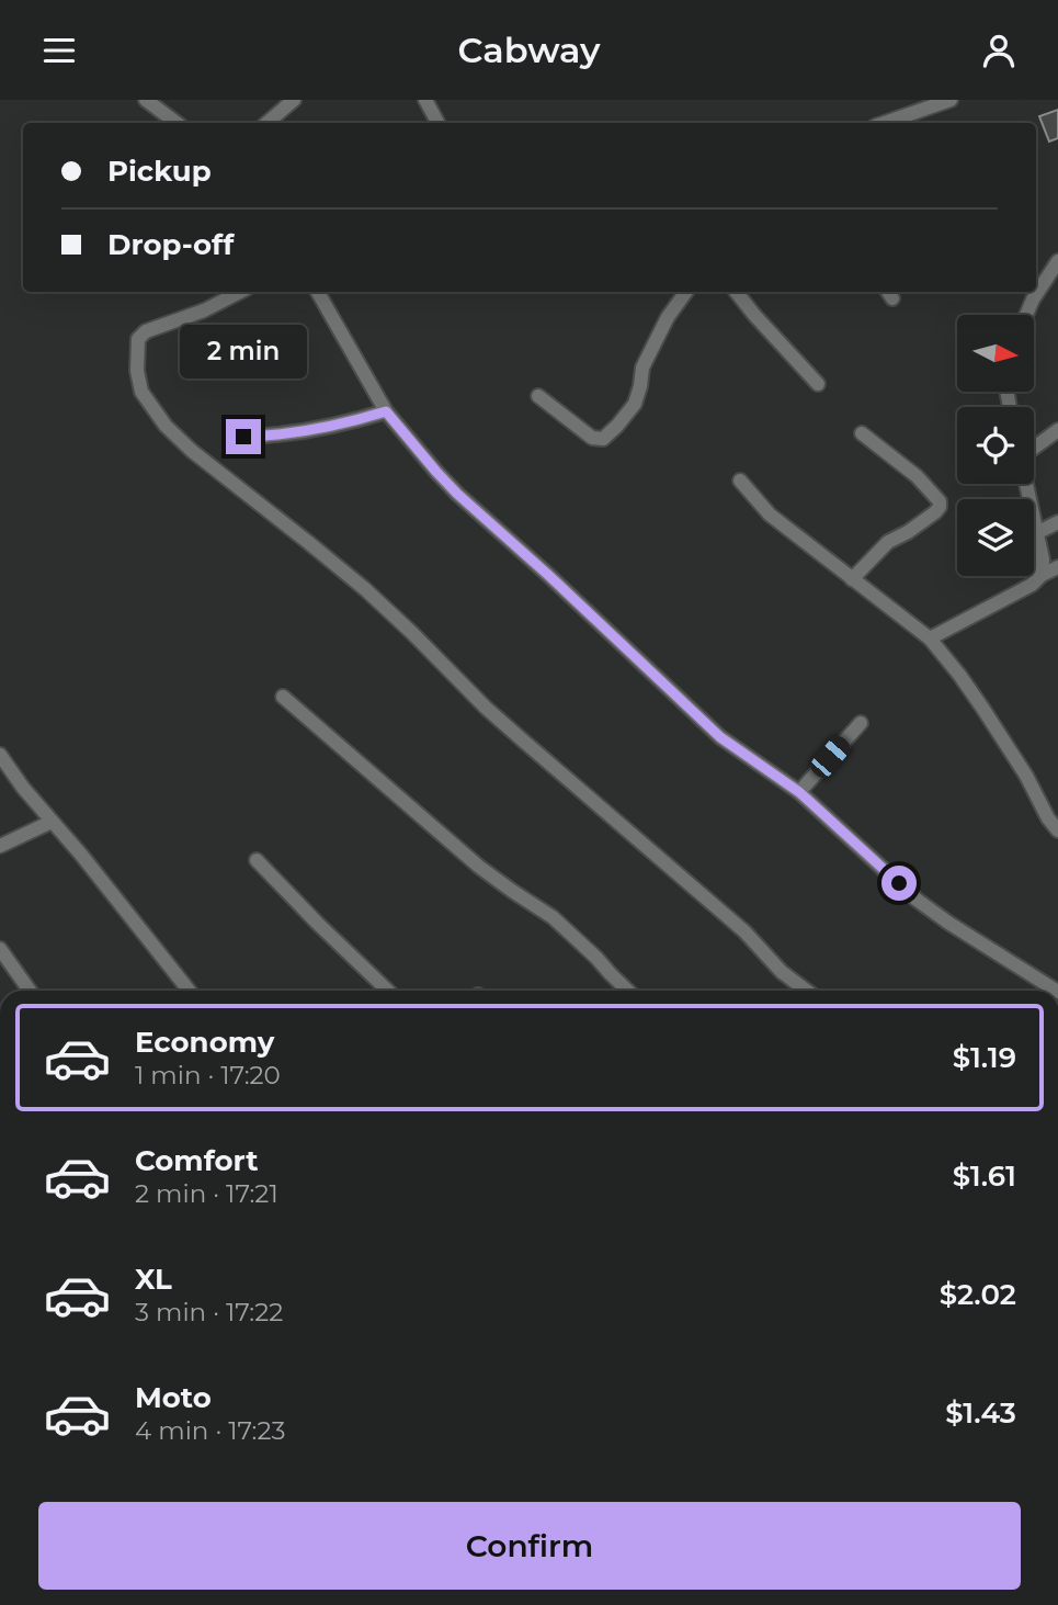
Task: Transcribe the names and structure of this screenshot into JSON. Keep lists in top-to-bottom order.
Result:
{
  "north": "right",
  "page": {
    "header": "Cabway",
    "banner": ["Pickup", "Drop-off"],
    "bubble": "2 min",
    "list": [
      {
        "name": "Economy",
        "note": "1 min · 17:20",
        "value": "$1.19"
      },
      {
        "name": "Comfort",
        "note": "2 min · 17:21",
        "value": "$1.61"
      },
      {
        "name": "XL",
        "note": "3 min · 17:22",
        "value": "$2.02"
      },
      {
        "name": "Moto",
        "note": "4 min · 17:23",
        "value": "$1.43"
      }
    ],
    "buttons": "Confirm"
  }
}
